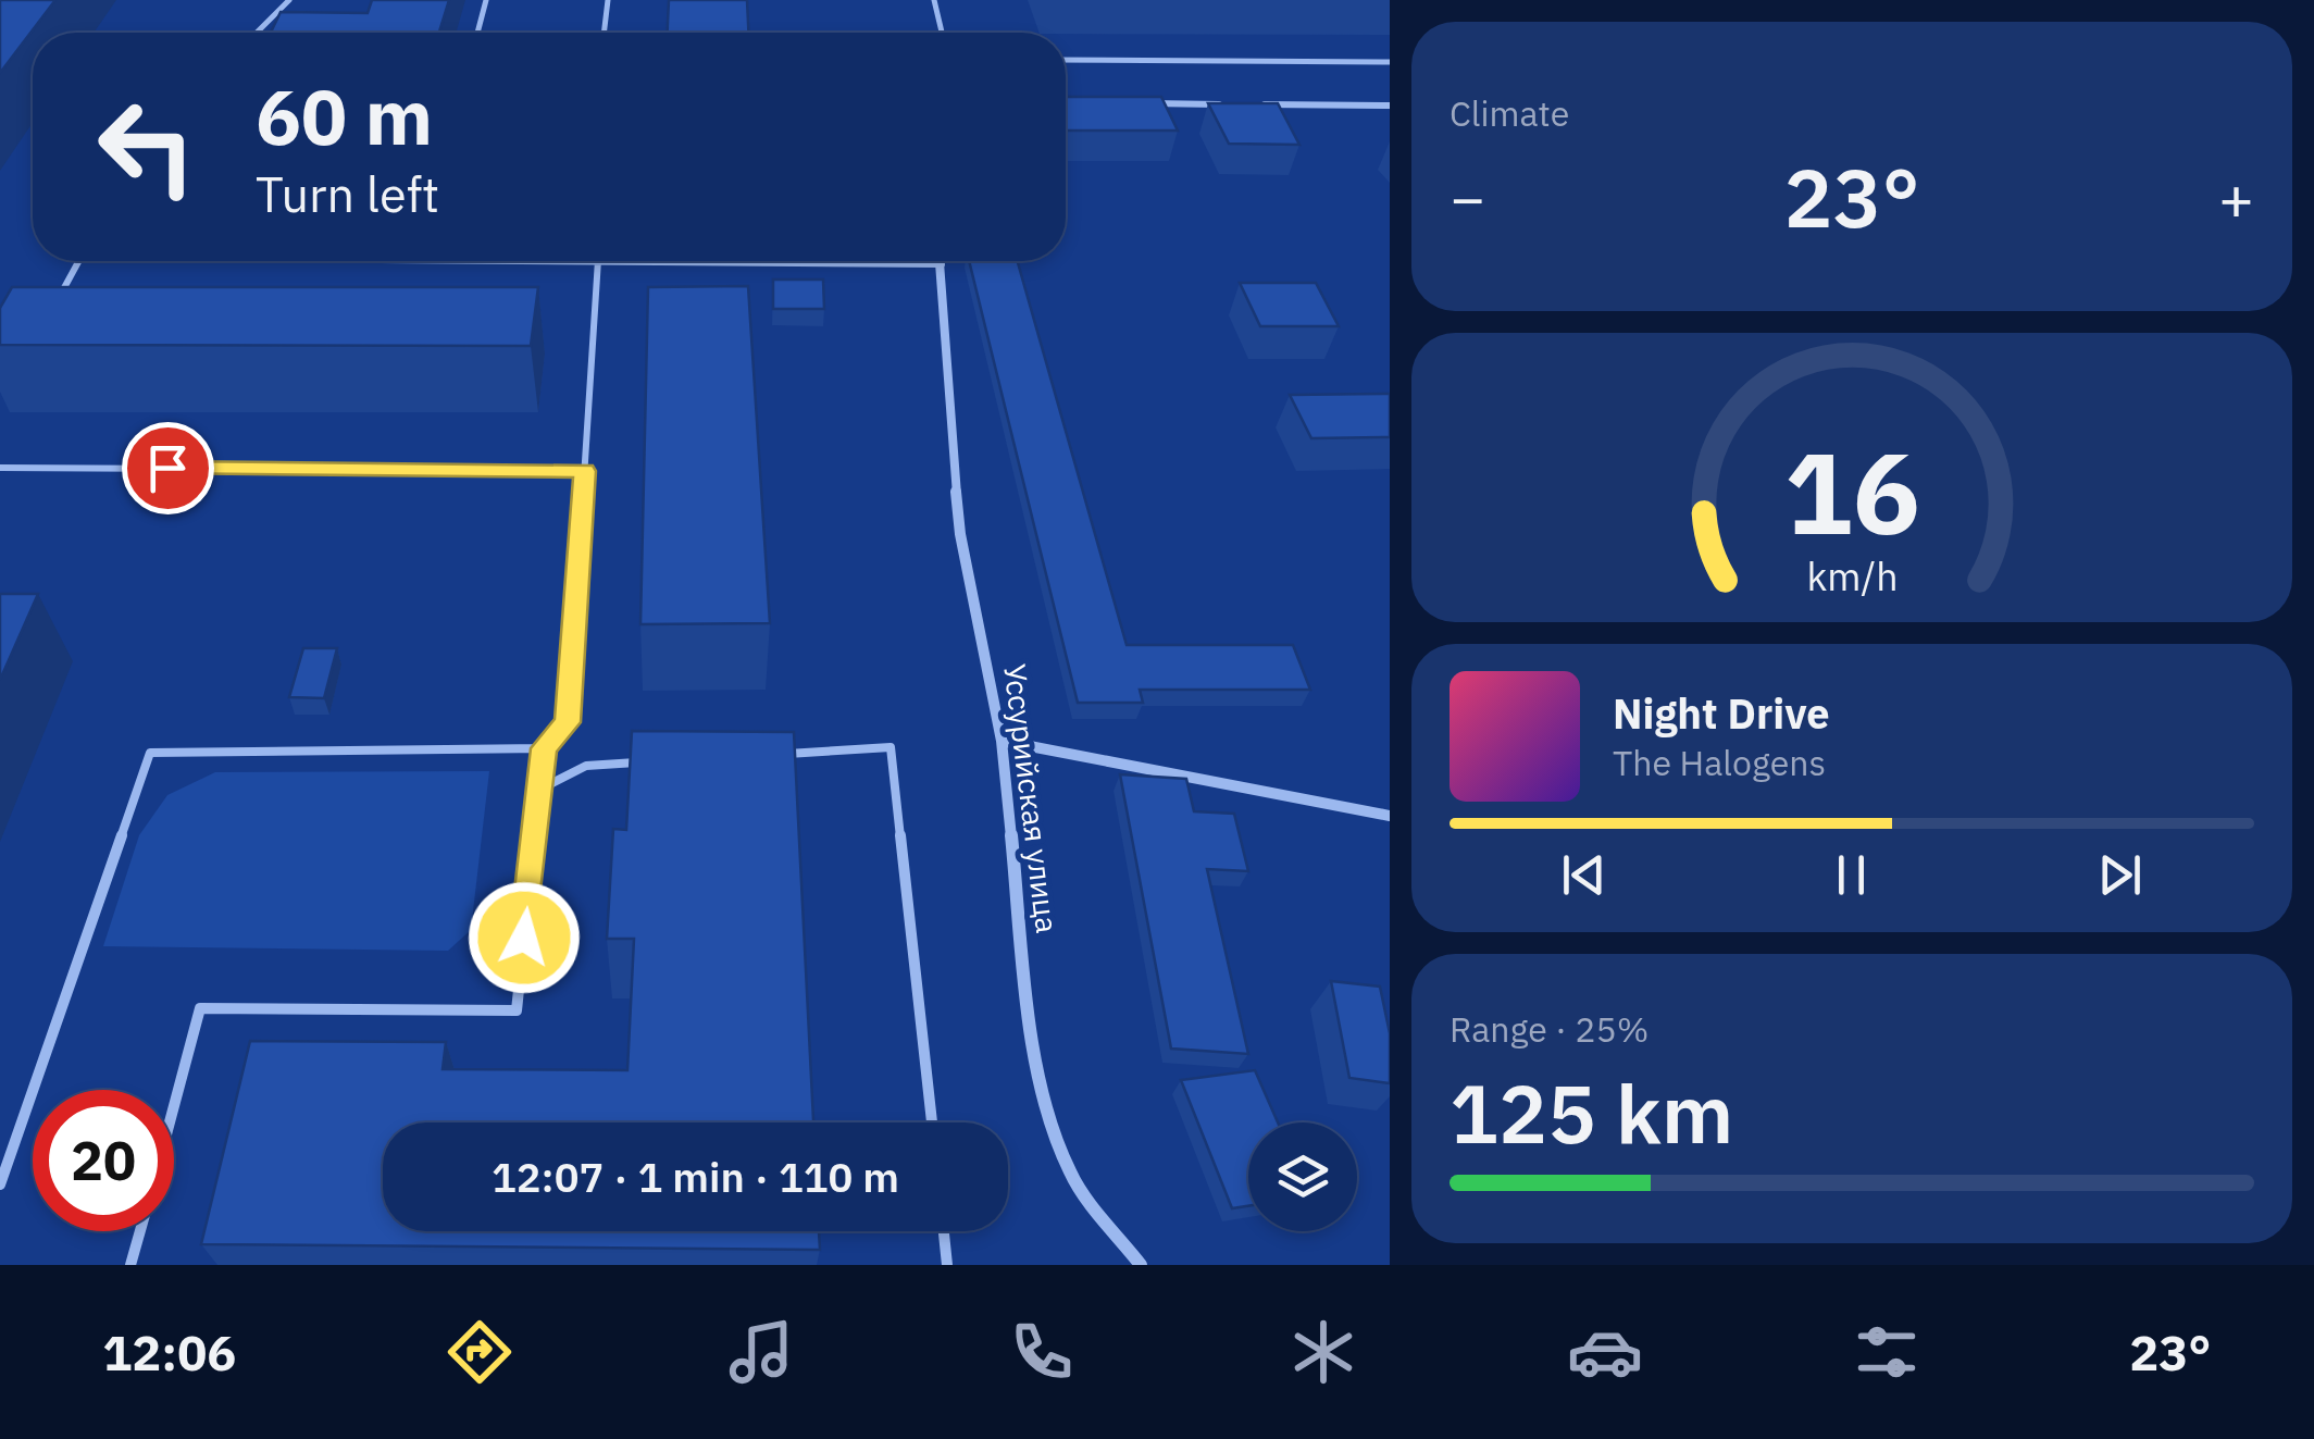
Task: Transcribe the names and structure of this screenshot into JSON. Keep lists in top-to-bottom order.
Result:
{
  "streets": {
    "street": ["Уссурийская улица"]
  },
  "page": {
    "tile": [
      "Climate",
      ["Range · 25%", "125 km"]
    ],
    "turn": ["60 m", "Turn left"],
    "heat": ["−", "23°", "+"],
    "song": ["Night Drive", "The Halogens"],
    "limit": "20",
    "trip": "12:07 · 1 min · 110 m",
    "tabs": ["12:06", "23°"],
    "gauge": ["16", "km/h"]
  }
}
